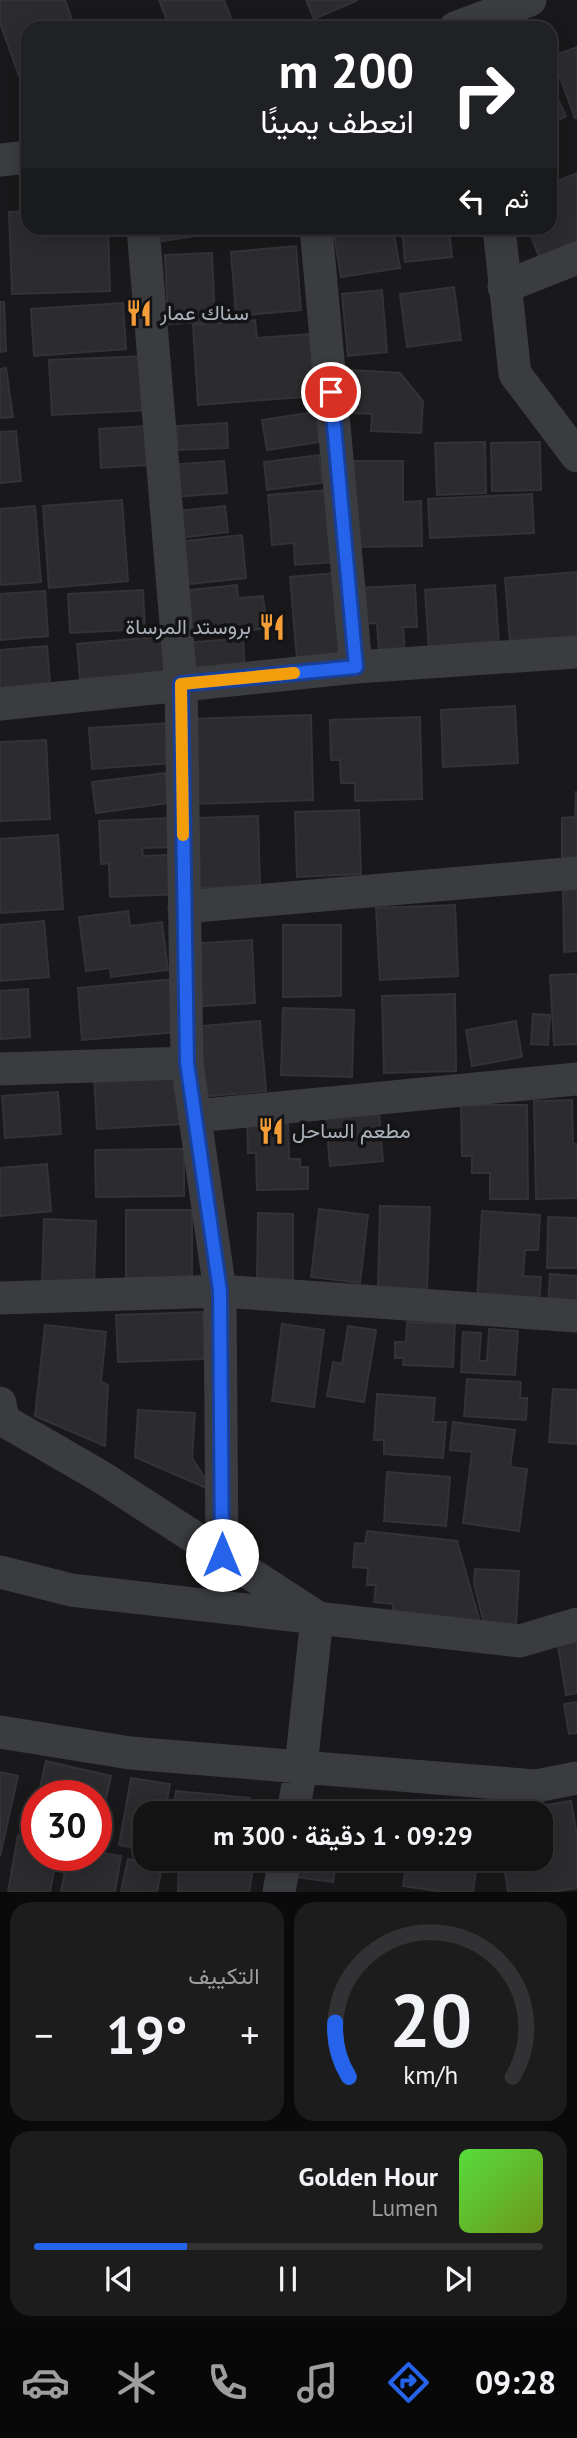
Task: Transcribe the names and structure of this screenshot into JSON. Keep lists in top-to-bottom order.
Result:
{
  "places": {
    "restaurant": ["سناك عمار", "بروستد المرساة", "مطعم الساحل"]
  },
  "page": {
    "turn": ["200 m", "انعطف يمينًا"],
    "then": "ثم",
    "limit": "30",
    "trip": "09:29 · 1 دقيقة · 300 m",
    "tile": "التكييف",
    "heat": ["−", "19°", "+"],
    "song": ["Golden Hour", "Lumen"],
    "tabs": "09:28",
    "gauge": ["20", "km/h"]
  }
}
